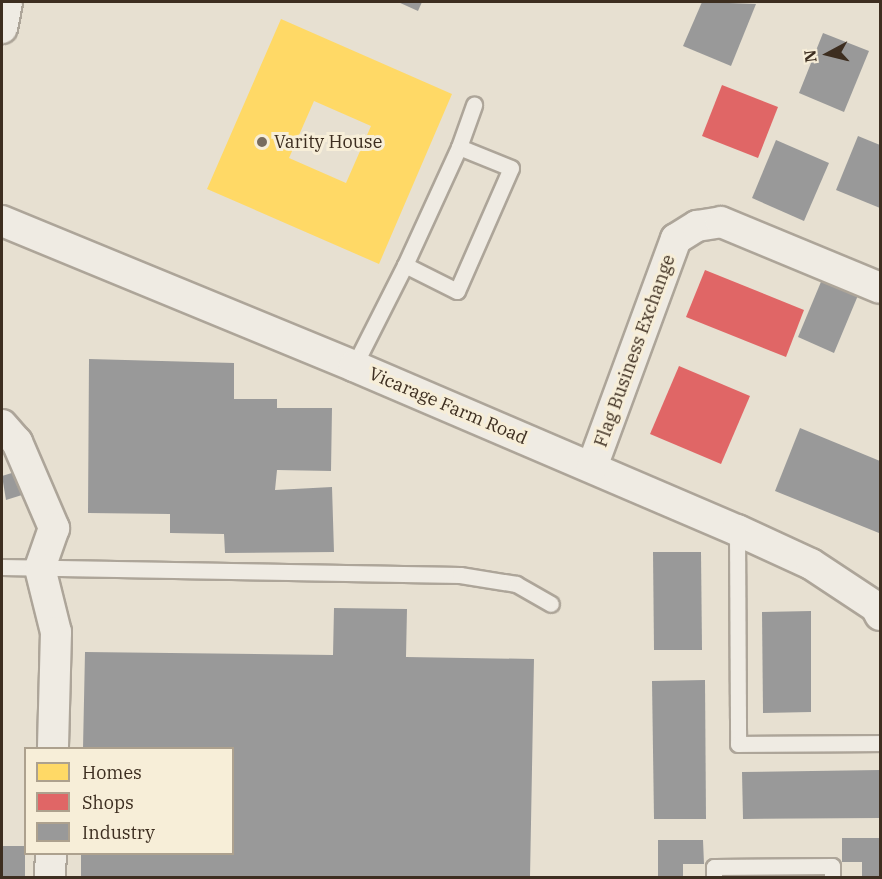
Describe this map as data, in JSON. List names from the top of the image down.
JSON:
{
  "streets": {
    "street": ["Flag Business Exchange", "Vicarage Farm Road"]
  },
  "crossings": [
    ["Flag Business Exchange", "Vicarage Farm Road"]
  ],
  "places": ["Varity House"],
  "legend": ["Homes", "Shops", "Industry"],
  "north": "left"
}
